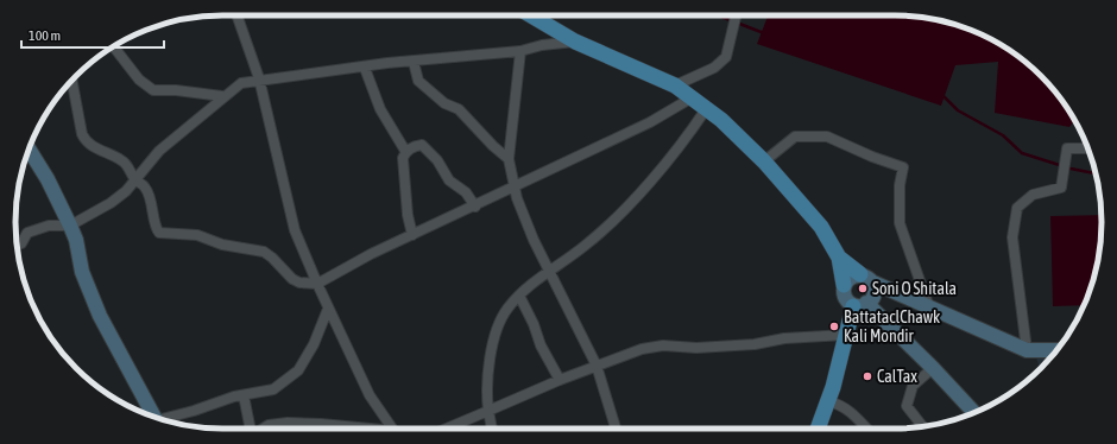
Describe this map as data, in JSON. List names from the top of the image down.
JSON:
{
  "places": ["Soni O Shitala", "BattataclChawk Kali Mondir", "CalTax"],
  "scale_bar": "100 m"
}
